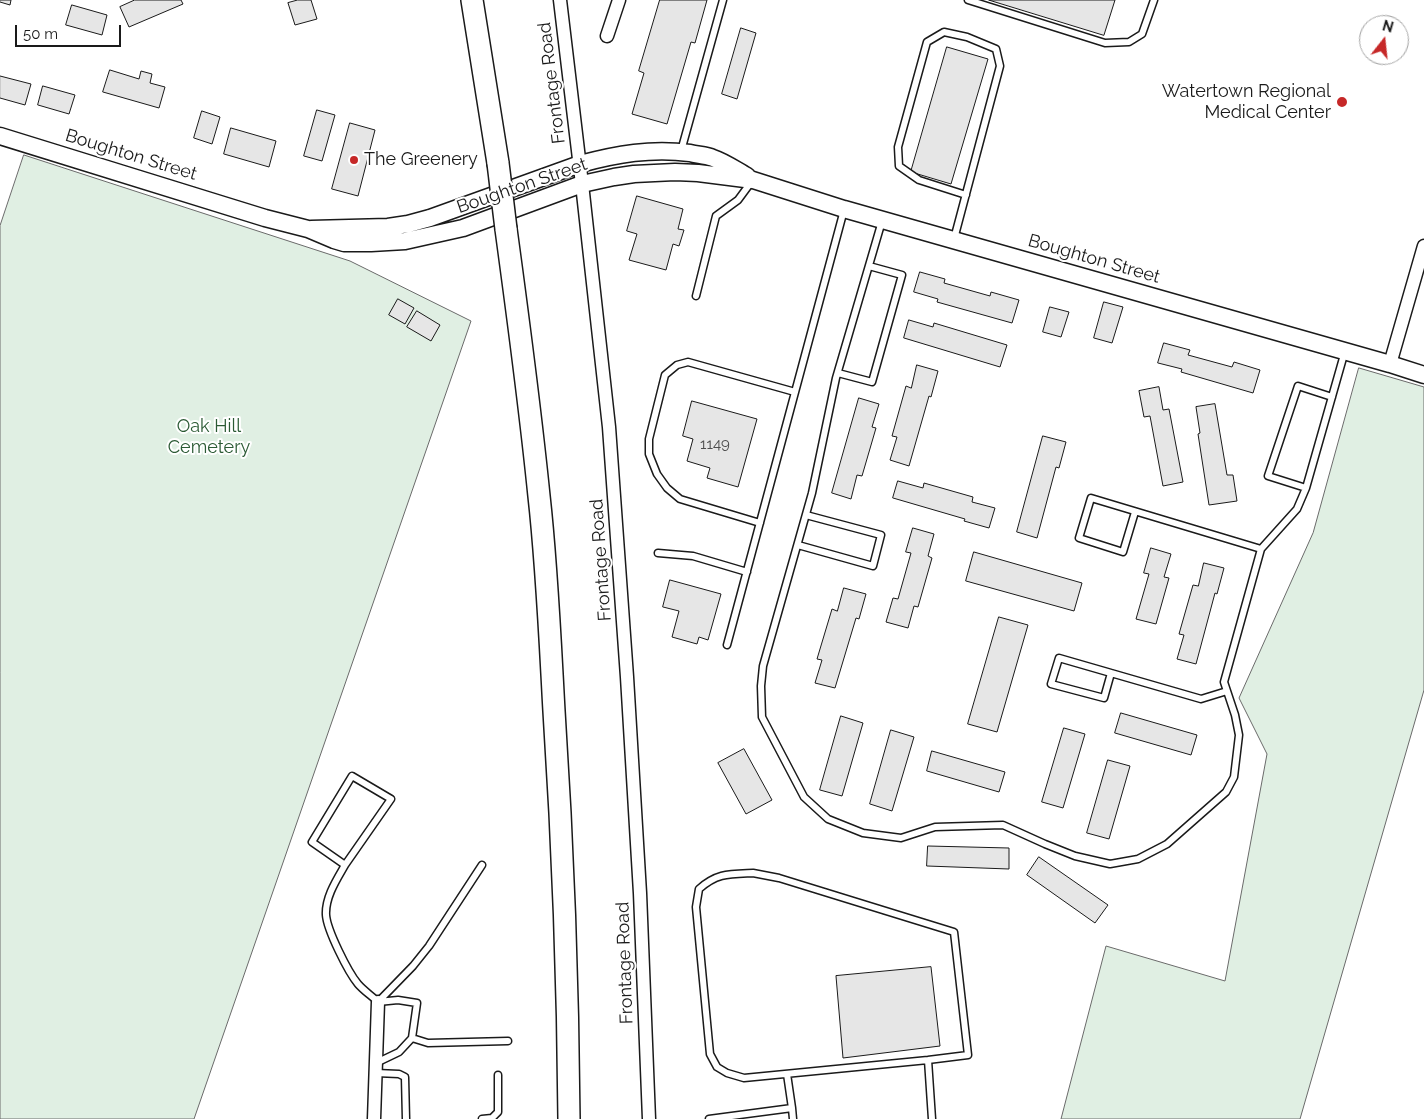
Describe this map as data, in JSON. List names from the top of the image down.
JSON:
{
  "streets": {
    "street": ["Frontage Road", "Boughton Street"]
  },
  "crossings": [
    ["Frontage Road", "Boughton Street"]
  ],
  "parks": ["Oak Hill Cemetery"],
  "places": ["Watertown Regional Medical Center", "The Greenery"],
  "house_numbers": ["1149"],
  "scale_bar": "50 m",
  "north": "top"
}
